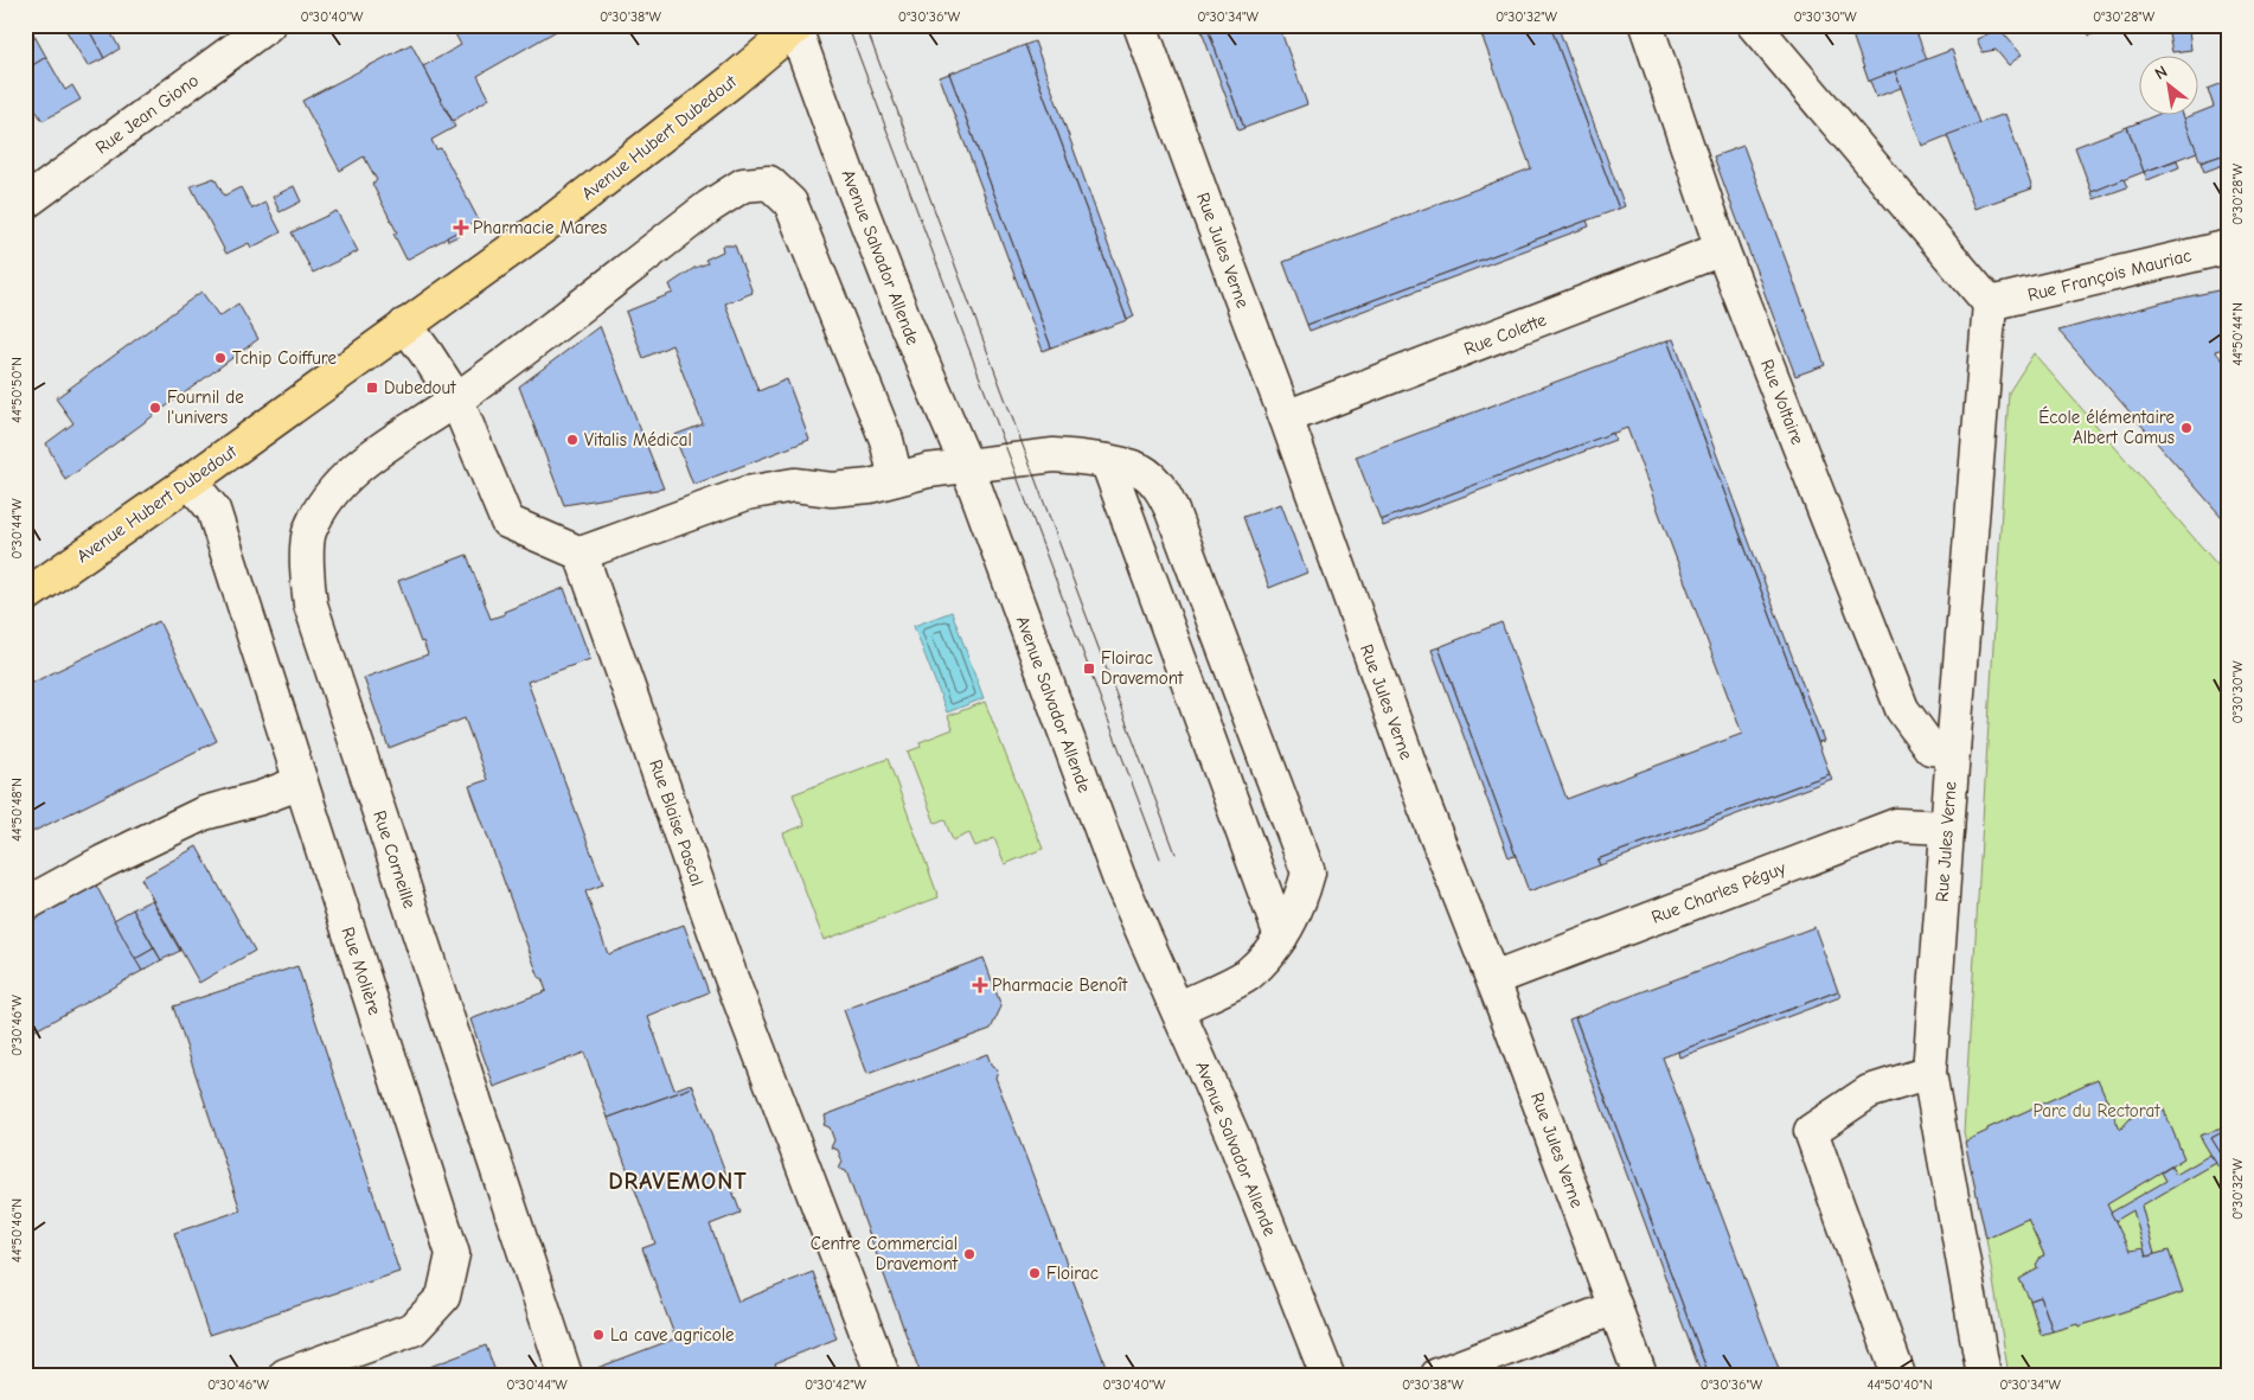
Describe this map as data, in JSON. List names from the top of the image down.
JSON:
{
  "streets": {
    "main road": ["Avenue Hubert Dubedout"],
    "street": [
      "Rue Jean Giono",
      "Rue Jules Verne",
      "Avenue Salvador Allende",
      "Rue François Mauriac",
      "Rue Colette",
      "Rue Voltaire",
      "Rue Blaise Pascal",
      "Rue Corneille",
      "Rue Charles Péguy",
      "Rue Molière"
    ]
  },
  "crossings": [
    ["Avenue Hubert Dubedout", "Avenue Salvador Allende"],
    ["Avenue Hubert Dubedout", "Rue Molière"],
    ["Rue Jules Verne", "Rue François Mauriac"],
    ["Rue Jules Verne", "Rue Colette"],
    ["Rue Jules Verne", "Rue Voltaire"],
    ["Rue Jules Verne", "Rue Charles Péguy"],
    ["Rue Colette", "Rue Voltaire"]
  ],
  "districts": ["DRAVEMONT"],
  "parks": ["Parc du Rectorat"],
  "places": {
    "health": ["Pharmacie Mares", "Pharmacie Benoît"],
    "other": [
      "Tchip Coiffure",
      "Fournil de l'univers",
      "École élémentaire Albert Camus",
      "Vitalis Médical",
      "Centre Commercial Dravemont",
      "Floirac",
      "La cave agricole"
    ],
    "transit": ["Dubedout", "Floirac Dravemont"]
  },
  "north": "top left",
  "coordinates": [
    "0°30'40\"W",
    "0°30'38\"W",
    "0°30'36\"W",
    "0°30'34\"W",
    "0°30'32\"W",
    "0°30'30\"W",
    "0°30'28\"W",
    "44°50'44\"N",
    "44°50'50\"N",
    "0°30'44\"W",
    "44°50'48\"N",
    "0°30'46\"W",
    "44°50'46\"N",
    "0°30'42\"W",
    "44°50'40\"N"
  ]
}
